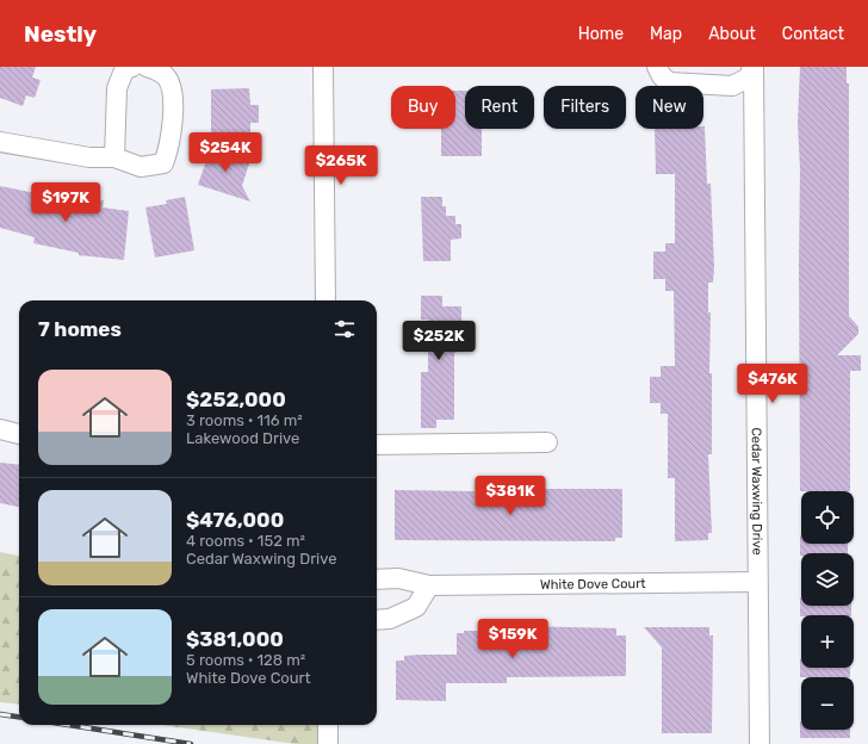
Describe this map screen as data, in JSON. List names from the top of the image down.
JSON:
{
  "streets": {
    "street": ["Cedar Waxwing Drive", "White Dove Court"]
  },
  "crossings": [
    ["Cedar Waxwing Drive", "White Dove Court"]
  ],
  "page": {
    "header": "Nestly",
    "nav": [
      "Home",
      "Map",
      "About",
      "Contact"
    ],
    "chip": [
      "Buy",
      "Rent",
      "Filters",
      "New"
    ],
    "price": [
      "$254K",
      "$265K",
      "$197K",
      "$252K",
      "$476K",
      "$381K",
      "$159K"
    ],
    "heading": "7 homes",
    "list": [
      {
        "name": "$252,000",
        "note": "3 rooms · 116 m² · Lakewood Drive"
      },
      {
        "name": "$476,000",
        "note": "4 rooms · 152 m² · Cedar Waxwing Drive"
      },
      {
        "name": "$381,000",
        "note": "5 rooms · 128 m² · White Dove Court"
      }
    ],
    "map_buttons": ["+", "−"]
  }
}
